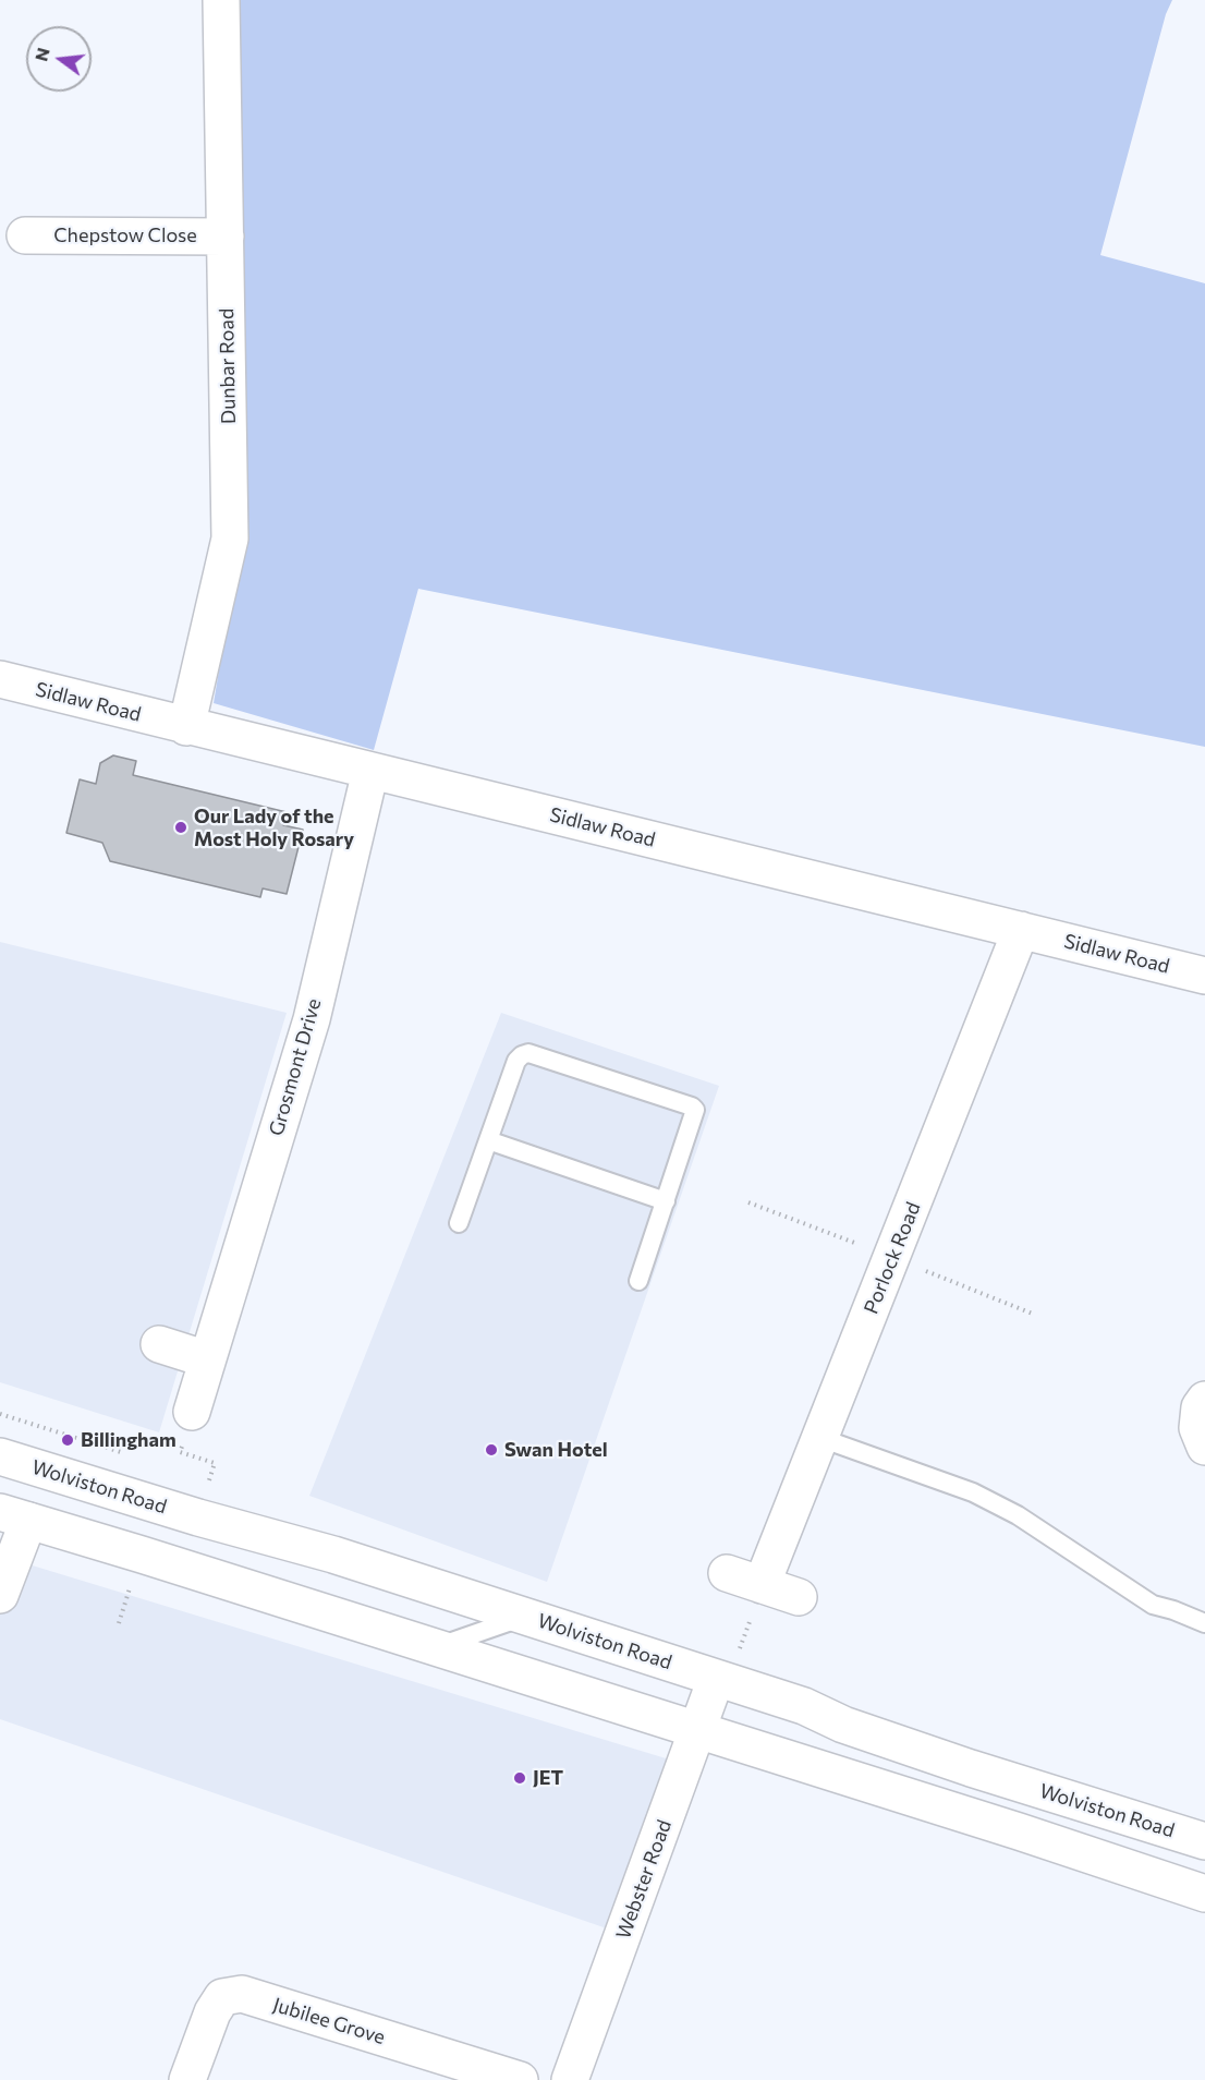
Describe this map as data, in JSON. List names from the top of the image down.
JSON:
{
  "streets": {
    "street": [
      "Chepstow Close",
      "Dunbar Road",
      "Sidlaw Road",
      "Grosmont Drive",
      "Porlock Road",
      "Wolviston Road",
      "Webster Road",
      "Jubilee Grove"
    ]
  },
  "crossings": [
    ["Chepstow Close", "Dunbar Road"],
    ["Dunbar Road", "Sidlaw Road"],
    ["Sidlaw Road", "Grosmont Drive"],
    ["Sidlaw Road", "Porlock Road"],
    ["Wolviston Road", "Webster Road"]
  ],
  "places": [
    "Our Lady of the Most Holy Rosary",
    "Billingham",
    "Swan Hotel",
    "JET"
  ],
  "north": "left"
}
